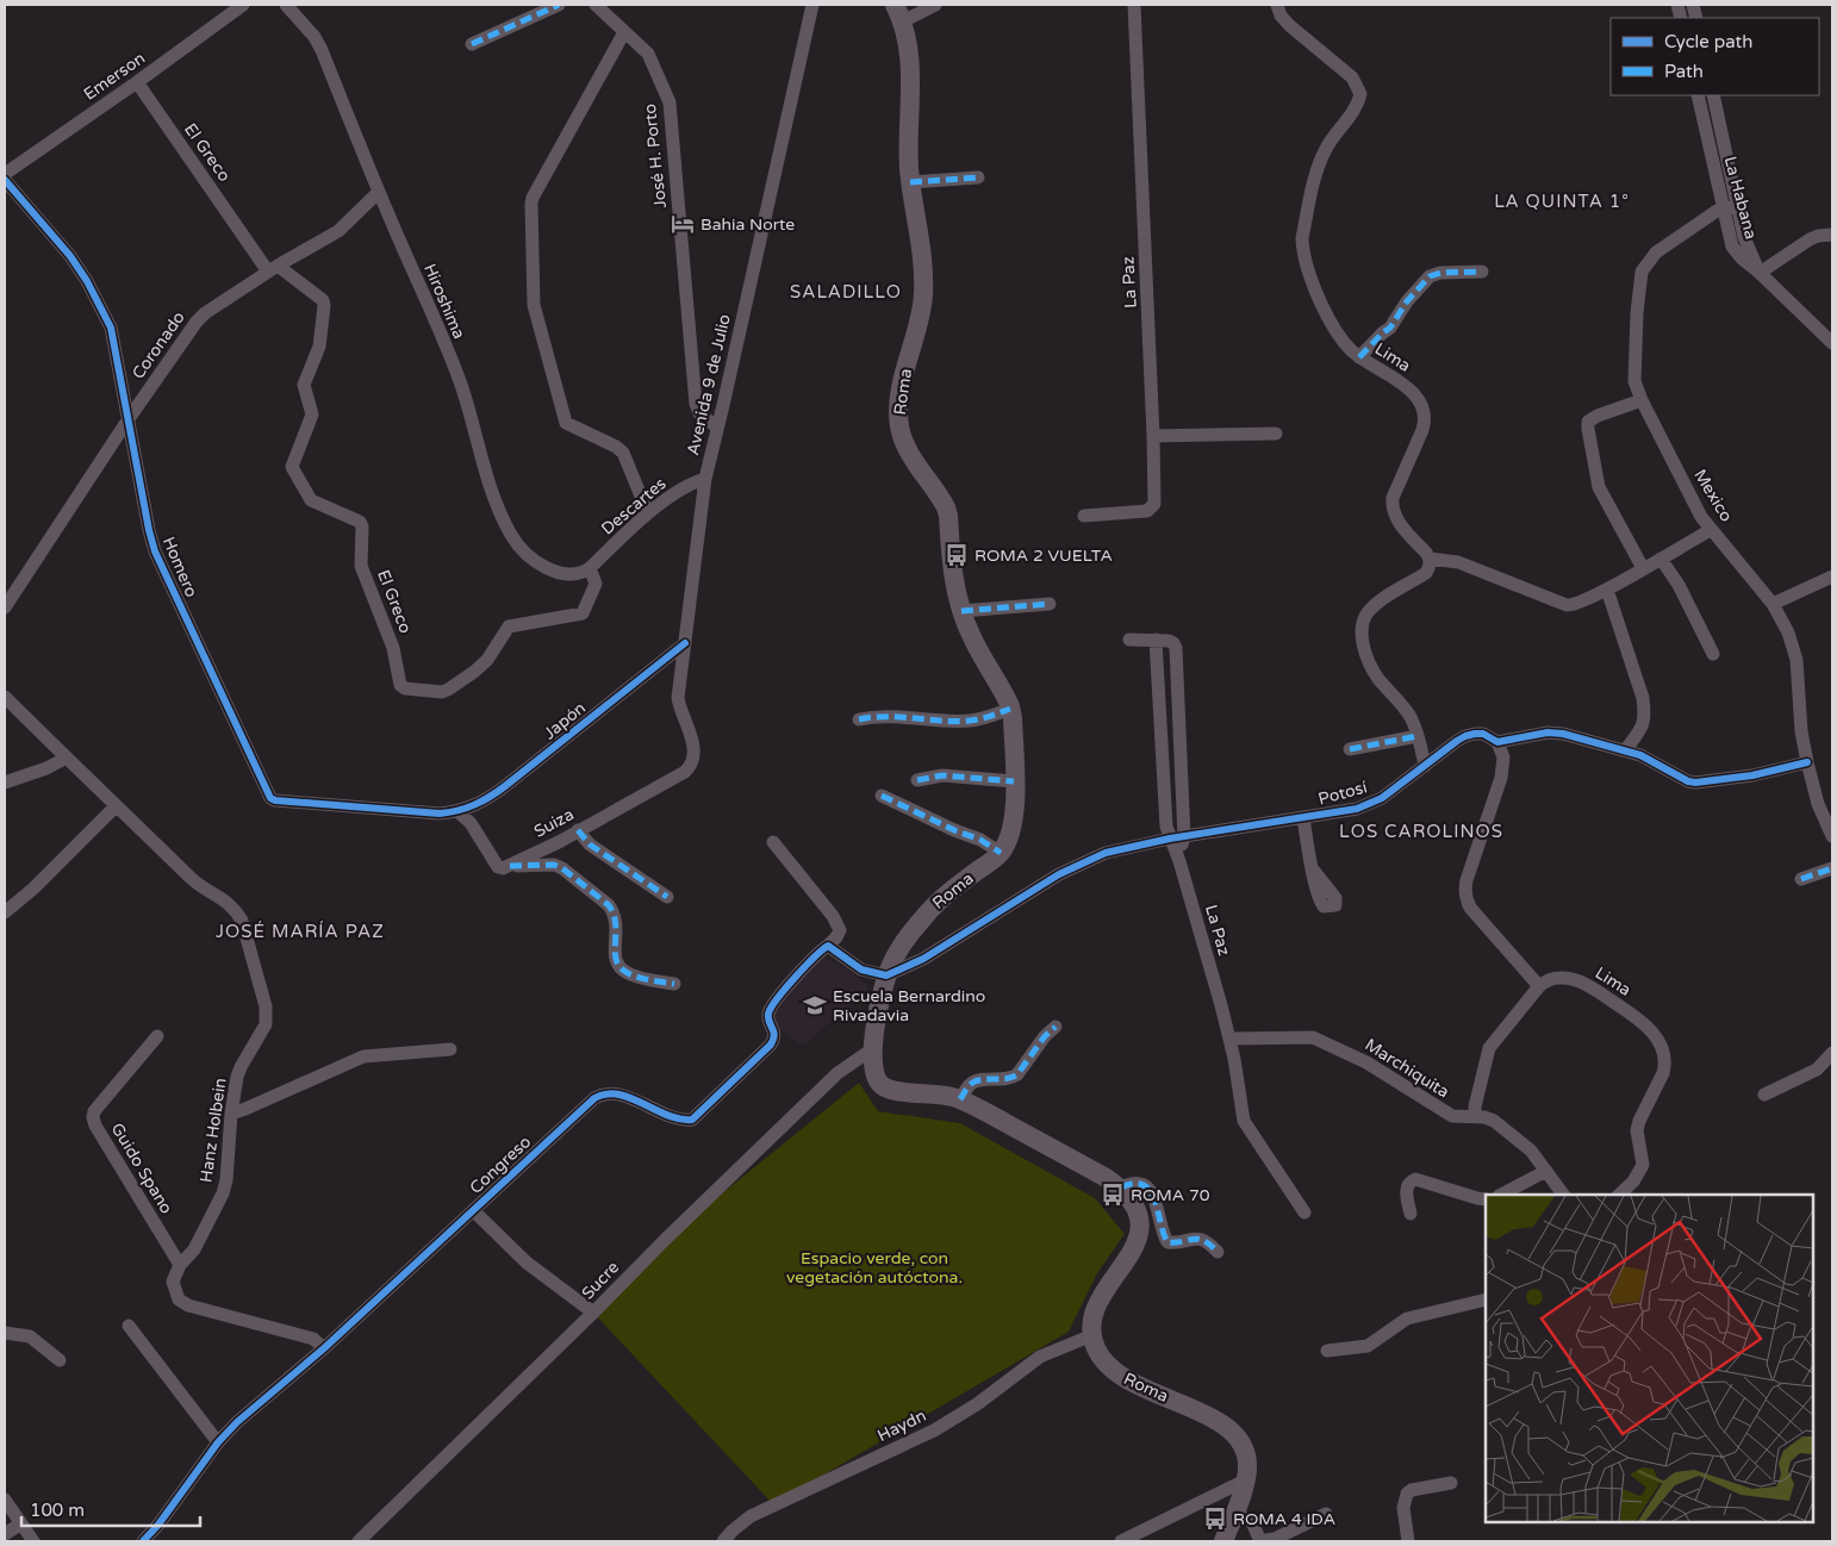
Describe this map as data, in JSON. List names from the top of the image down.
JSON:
{
  "streets": {
    "main road": ["Roma"],
    "street": [
      "Emerson",
      "El Greco",
      "José H. Porto",
      "La Habana",
      "La Paz",
      "Hiroshima",
      "Coronado",
      "Lima",
      "Avenida 9 de Julio",
      "Mexico",
      "Descartes",
      "Homero",
      "Japón",
      "Potosí",
      "Suiza",
      "Marchiquita",
      "Hanz Holbein",
      "Congreso",
      "Guido Spano",
      "Sucre",
      "Haydn"
    ]
  },
  "crossings": [
    ["Emerson", "El Greco"],
    ["El Greco", "Hiroshima"],
    ["El Greco", "Coronado"],
    ["El Greco", "Descartes"],
    ["José H. Porto", "Avenida 9 de Julio"],
    ["La Habana", "Mexico"],
    ["La Paz", "Potosí"],
    ["La Paz", "Marchiquita"],
    ["Hiroshima", "Coronado"],
    ["Hiroshima", "Descartes"],
    ["Coronado", "Homero"],
    ["Avenida 9 de Julio", "Descartes"],
    ["Avenida 9 de Julio", "Japón"],
    ["Avenida 9 de Julio", "Suiza"],
    ["Roma", "Potosí"],
    ["Roma", "Sucre"],
    ["Roma", "Haydn"],
    ["Mexico", "Potosí"],
    ["Homero", "Japón"],
    ["Hanz Holbein", "Congreso"],
    ["Hanz Holbein", "Guido Spano"]
  ],
  "districts": [
    "LA QUINTA 1°",
    "SALADILLO",
    "LOS CAROLINOS",
    "JOSÉ MARÍA PAZ"
  ],
  "parks": ["Espacio verde, con vegetación autóctona."],
  "places": {
    "hotel": ["Bahia Norte"],
    "bus stop": ["ROMA 2 VUELTA", "ROMA 70", "ROMA 4 IDA"],
    "school or university": ["Escuela Bernardino Rivadavia"]
  },
  "legend": ["Cycle path", "Path"],
  "scale_bar": "100 m"
}
